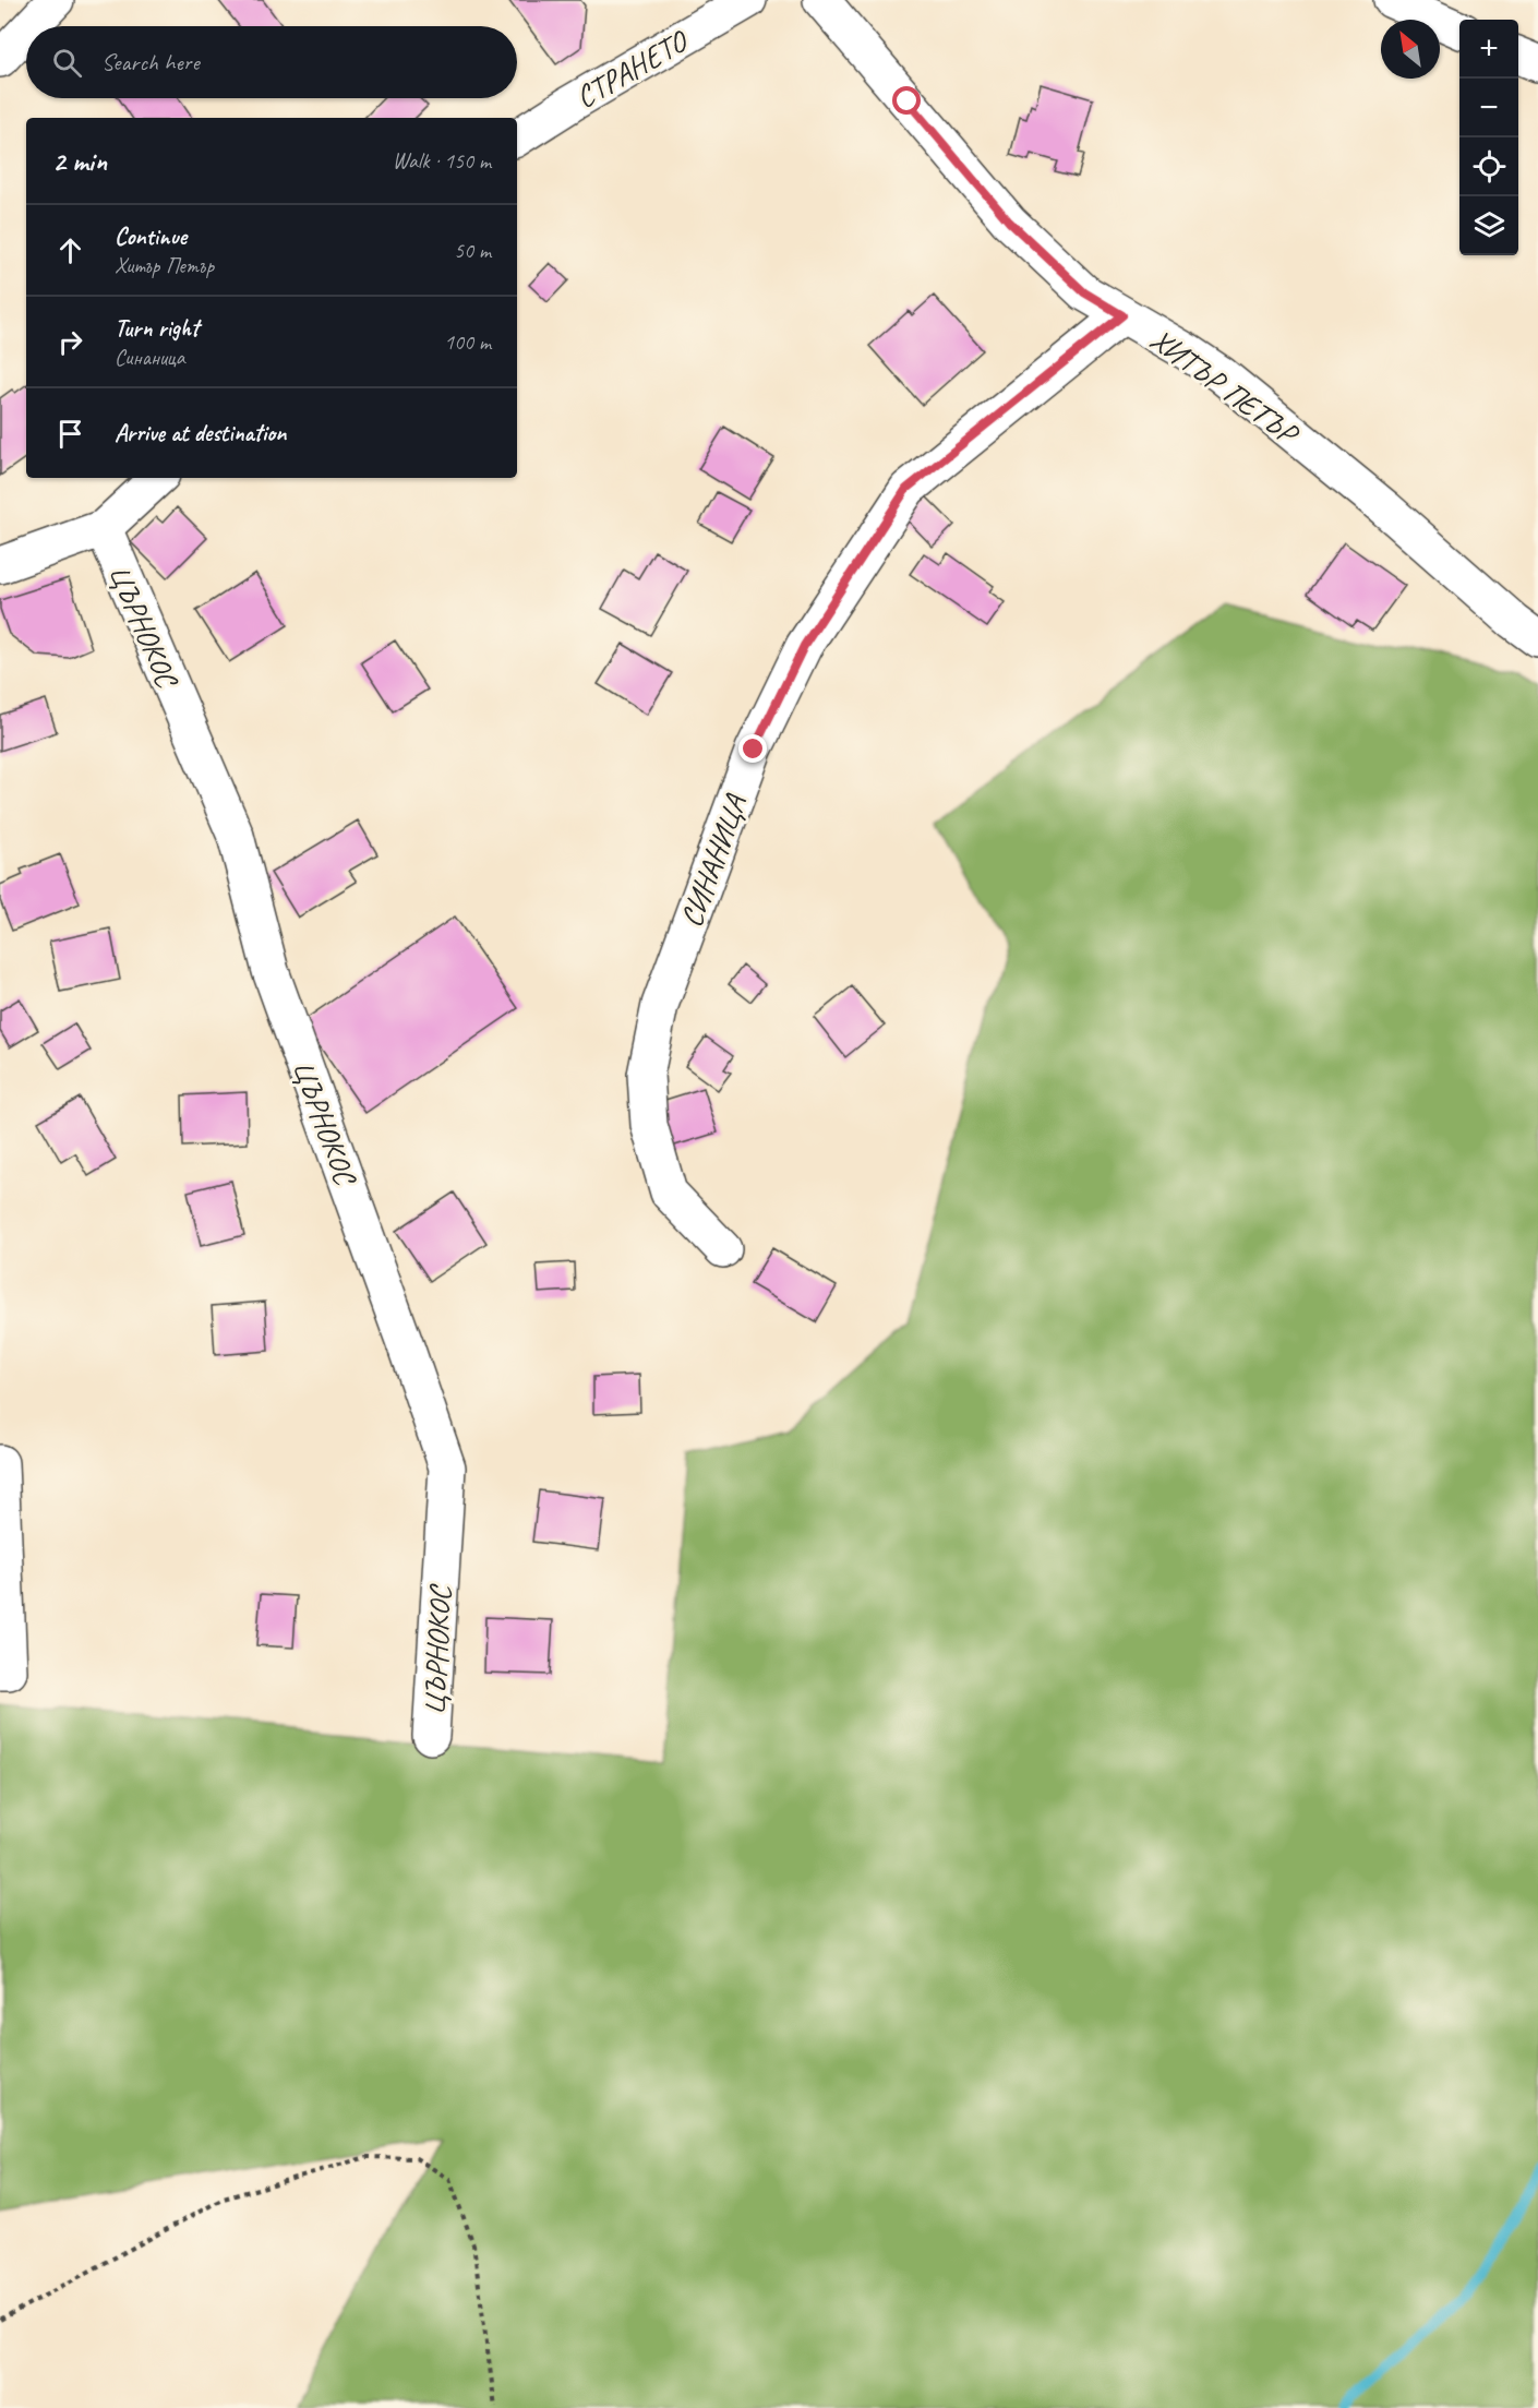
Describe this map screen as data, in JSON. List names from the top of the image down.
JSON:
{
  "streets": {
    "street": [
      "СТРАНЕТО",
      "ХИТЪР ПЕТЪР",
      "ЦЪРНОКОС",
      "СИНАНИЦА"
    ]
  },
  "crossings": [
    ["ХИТЪР ПЕТЪР", "СИНАНИЦА"]
  ],
  "north": "top left",
  "page": {
    "map_buttons": ["+", "−"],
    "search": "Search here",
    "heading": ["2 min", "Walk · 150 m"],
    "list": [
      ["Continue", "Хитър Петър", "50 m"],
      ["Turn right", "Синаница", "100 m"],
      "Arrive at destination"
    ]
  }
}
